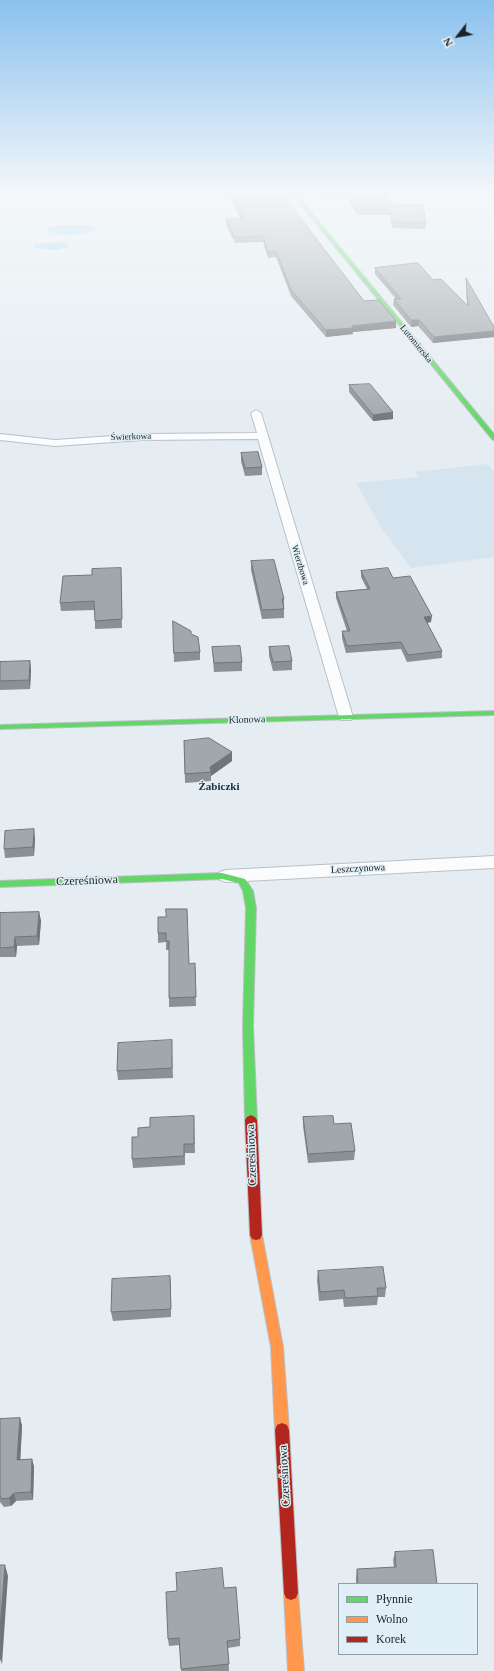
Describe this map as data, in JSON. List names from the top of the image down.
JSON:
{
  "streets": {
    "street": [
      "Lutomierska",
      "Świerkowa",
      "Wierzbowa",
      "Klonowa",
      "Leszczynowa",
      "Czereśniowa"
    ]
  },
  "crossings": [
    ["Świerkowa", "Wierzbowa"],
    ["Wierzbowa", "Klonowa"],
    ["Leszczynowa", "Czereśniowa"]
  ],
  "districts": ["Żabiczki"],
  "legend": ["Płynnie", "Wolno", "Korek"],
  "north": "bottom left"
}
